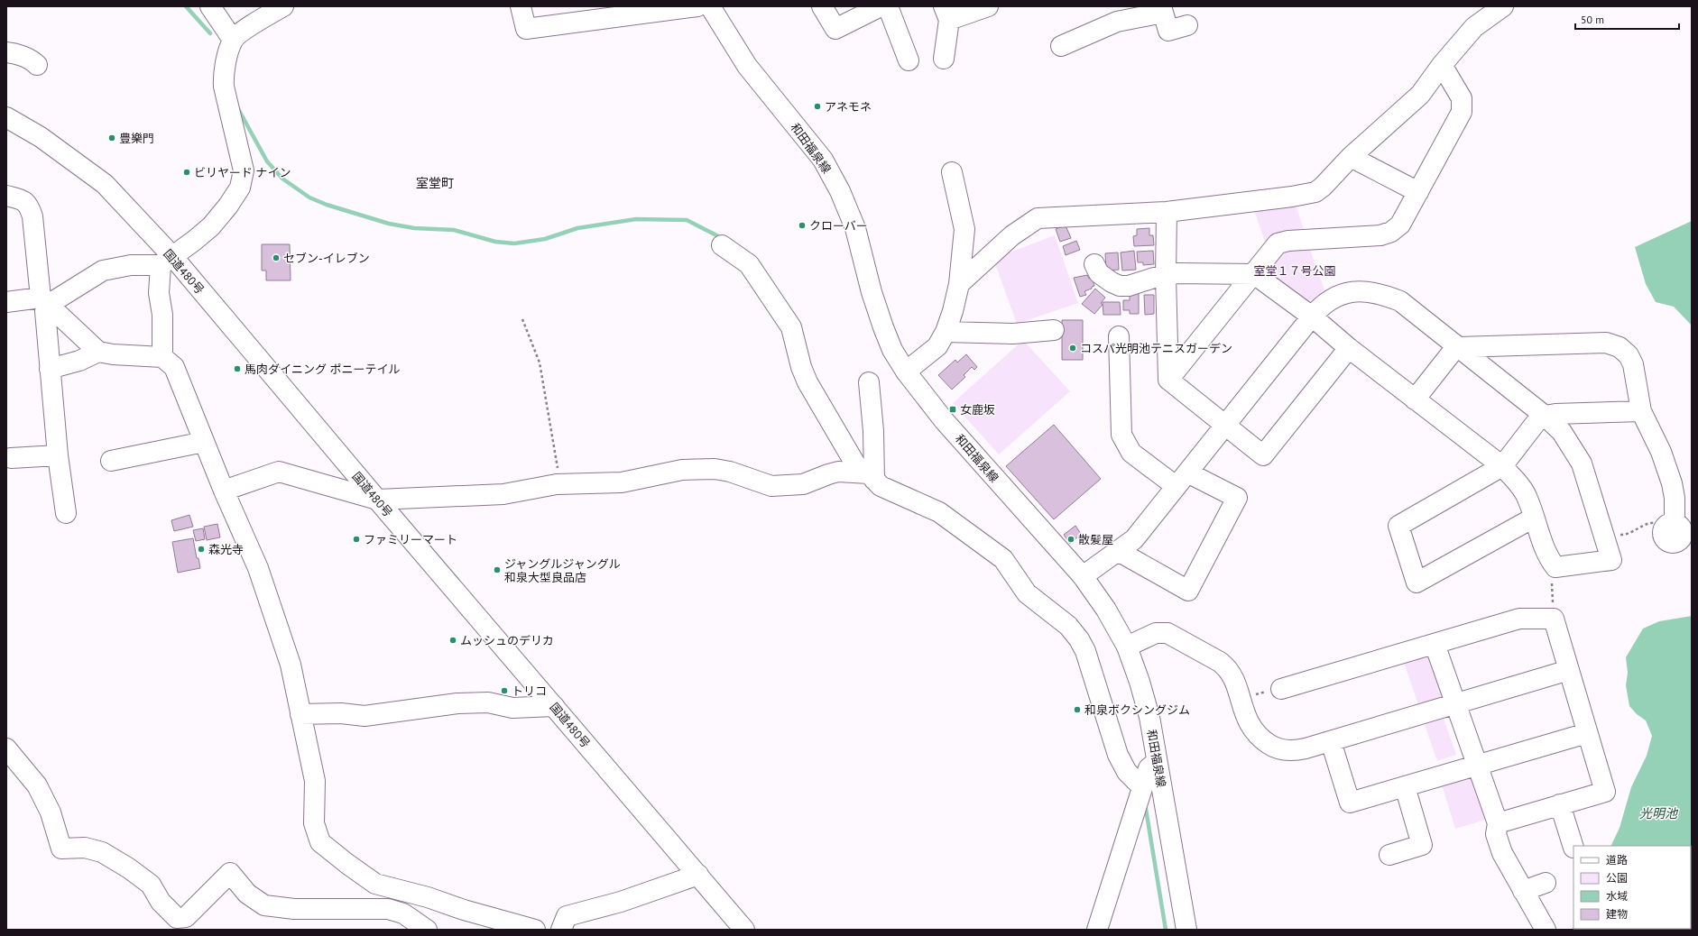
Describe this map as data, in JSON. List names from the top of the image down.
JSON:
{
  "streets": {
    "main road": ["和田福泉線", "国道480号"]
  },
  "districts": ["室堂町"],
  "water": ["光明池"],
  "parks": ["室堂１７号公園"],
  "places": {
    "other": [
      "アネモネ",
      "豊樂門",
      "ビリヤード ナイン",
      "クローバー",
      "セブン-イレブン",
      "コスパ光明池テニスガーデン",
      "馬肉ダイニング ポニーテイル",
      "ファミリーマート",
      "散髪屋",
      "森光寺",
      "ジャングルジャングル 和泉大型良品店",
      "ムッシュのデリカ",
      "トリコ",
      "和泉ボクシングジム"
    ],
    "transit": ["女鹿坂"]
  },
  "legend": [
    "道路",
    "公園",
    "水域",
    "建物"
  ],
  "scale_bar": "50 m"
}
